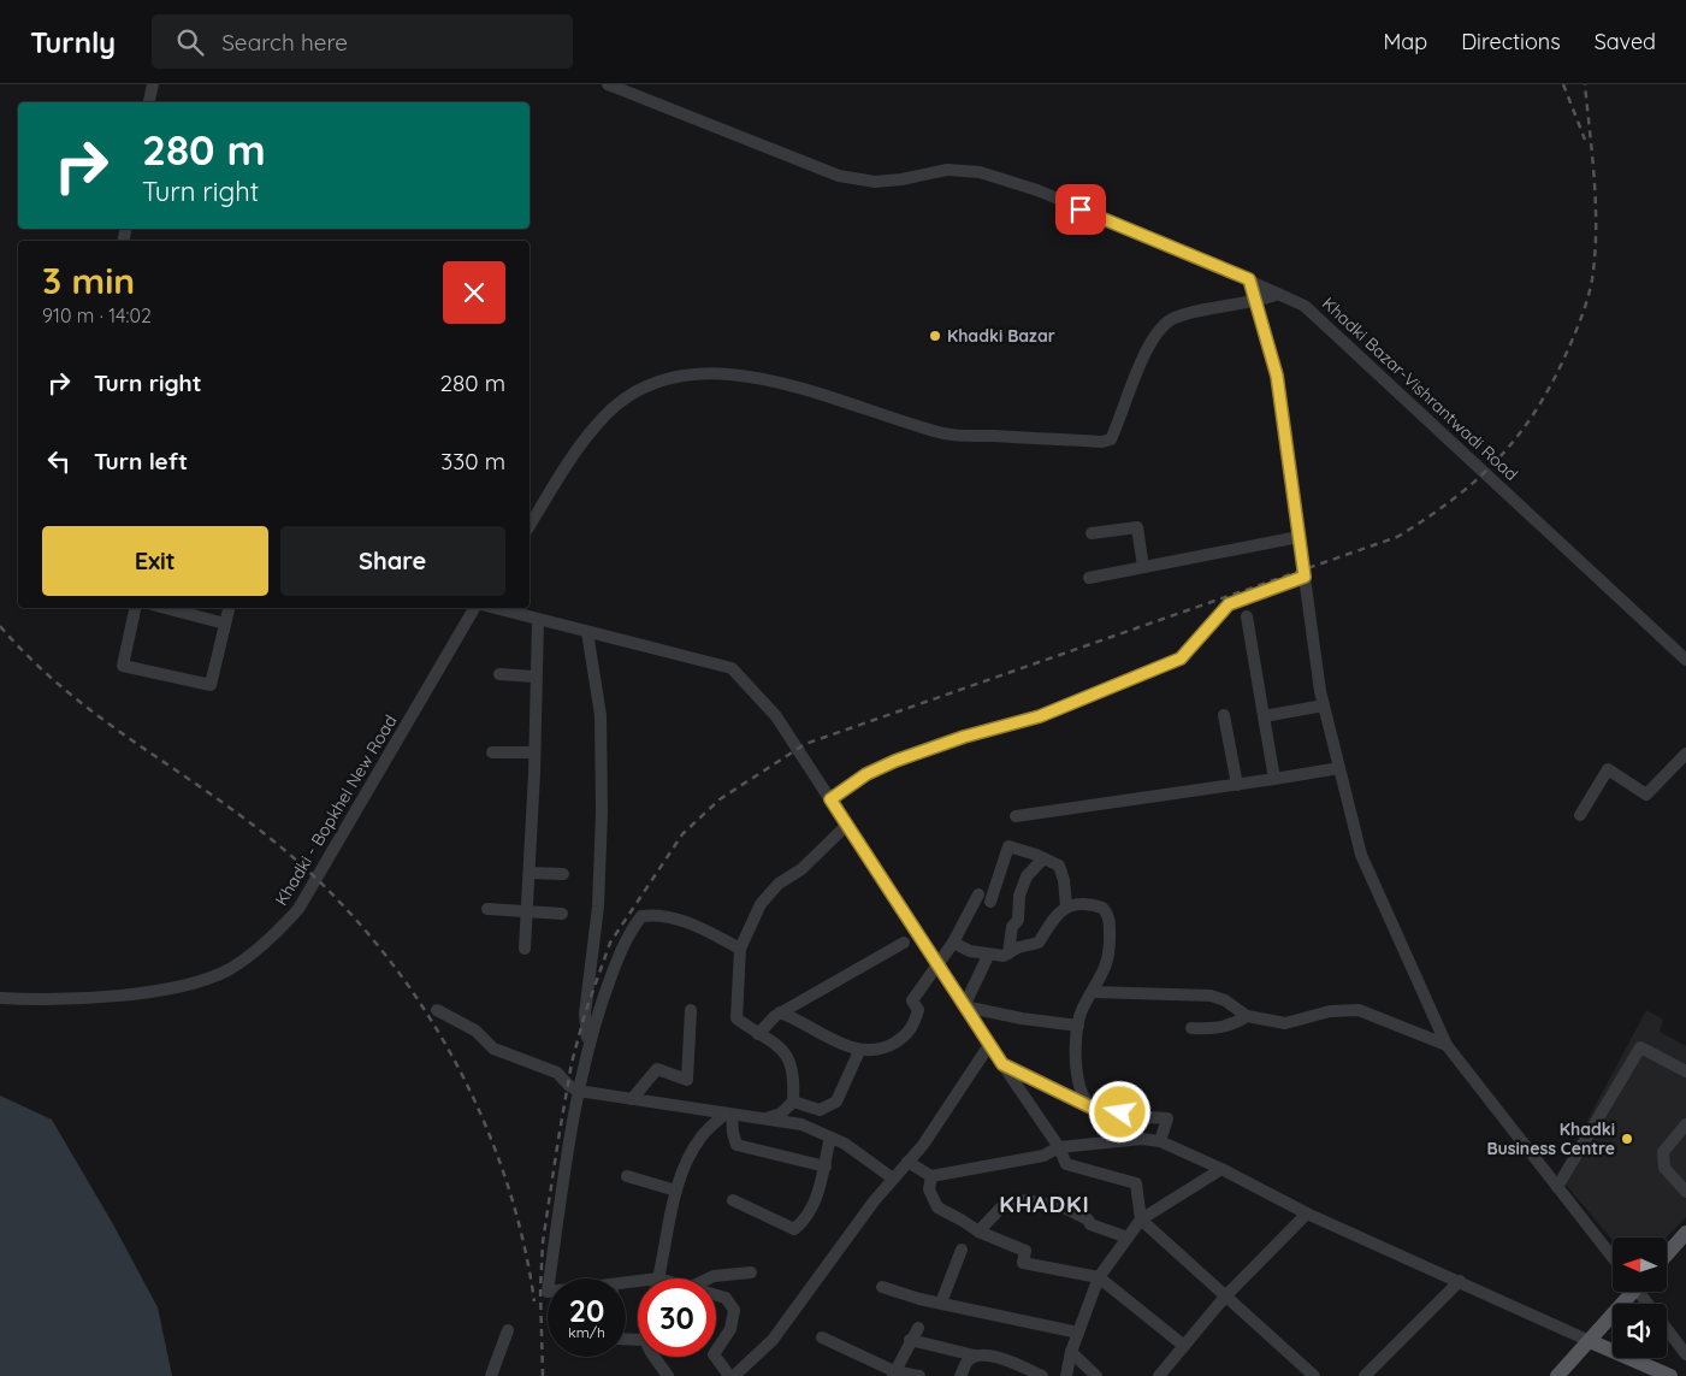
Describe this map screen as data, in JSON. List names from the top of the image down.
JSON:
{
  "streets": {
    "street": ["Khadki Bazar-Vishrantwadi Road", "Khadki - Bopkhel New Road"]
  },
  "districts": ["KHADKI"],
  "places": ["Khadki Bazar", "Khadki Business Centre"],
  "north": "left",
  "page": {
    "header": "Turnly",
    "search": "Search here",
    "nav": ["Map", "Directions", "Saved"],
    "turn": ["280 m", "Turn right"],
    "heading": ["3 min", "910 m · 14:02"],
    "list": [
      {
        "name": "Turn right",
        "value": "280 m"
      },
      {
        "name": "Turn left",
        "value": "330 m"
      }
    ],
    "buttons": ["Exit", "Share"],
    "speed": "20 km/h",
    "limit": "30"
  }
}
